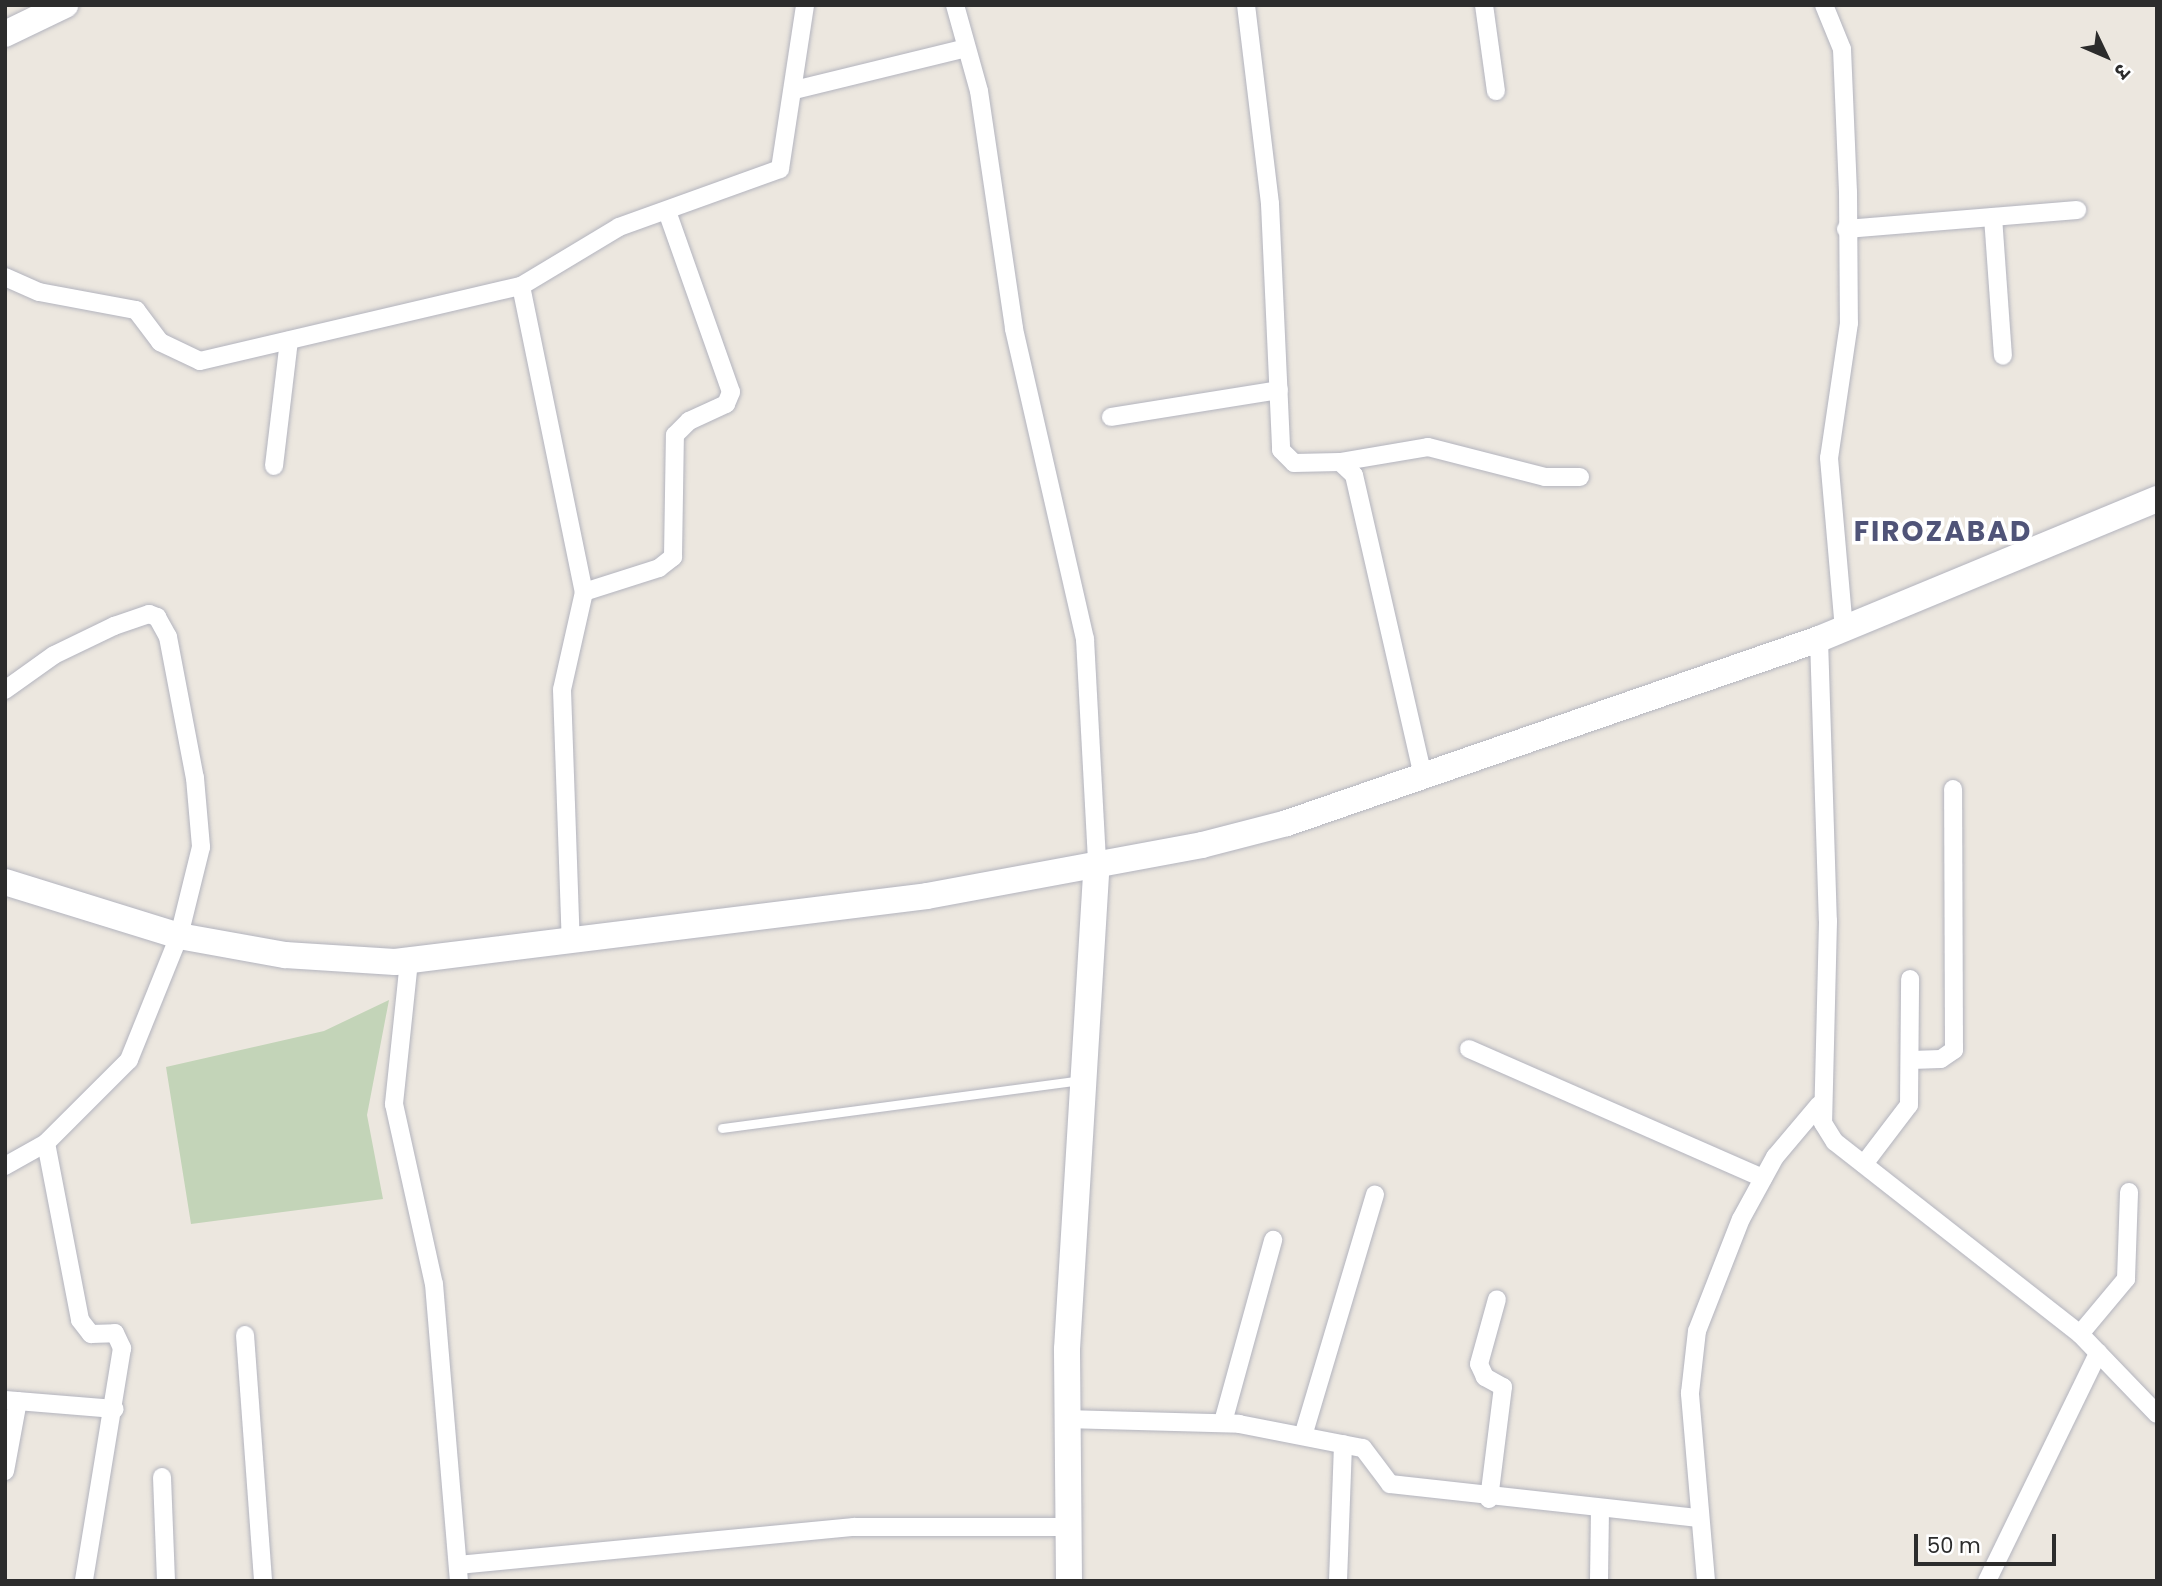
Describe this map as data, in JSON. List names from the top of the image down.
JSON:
{
  "districts": ["FIROZABAD"],
  "scale_bar": "50 m",
  "north": "bottom right"
}
